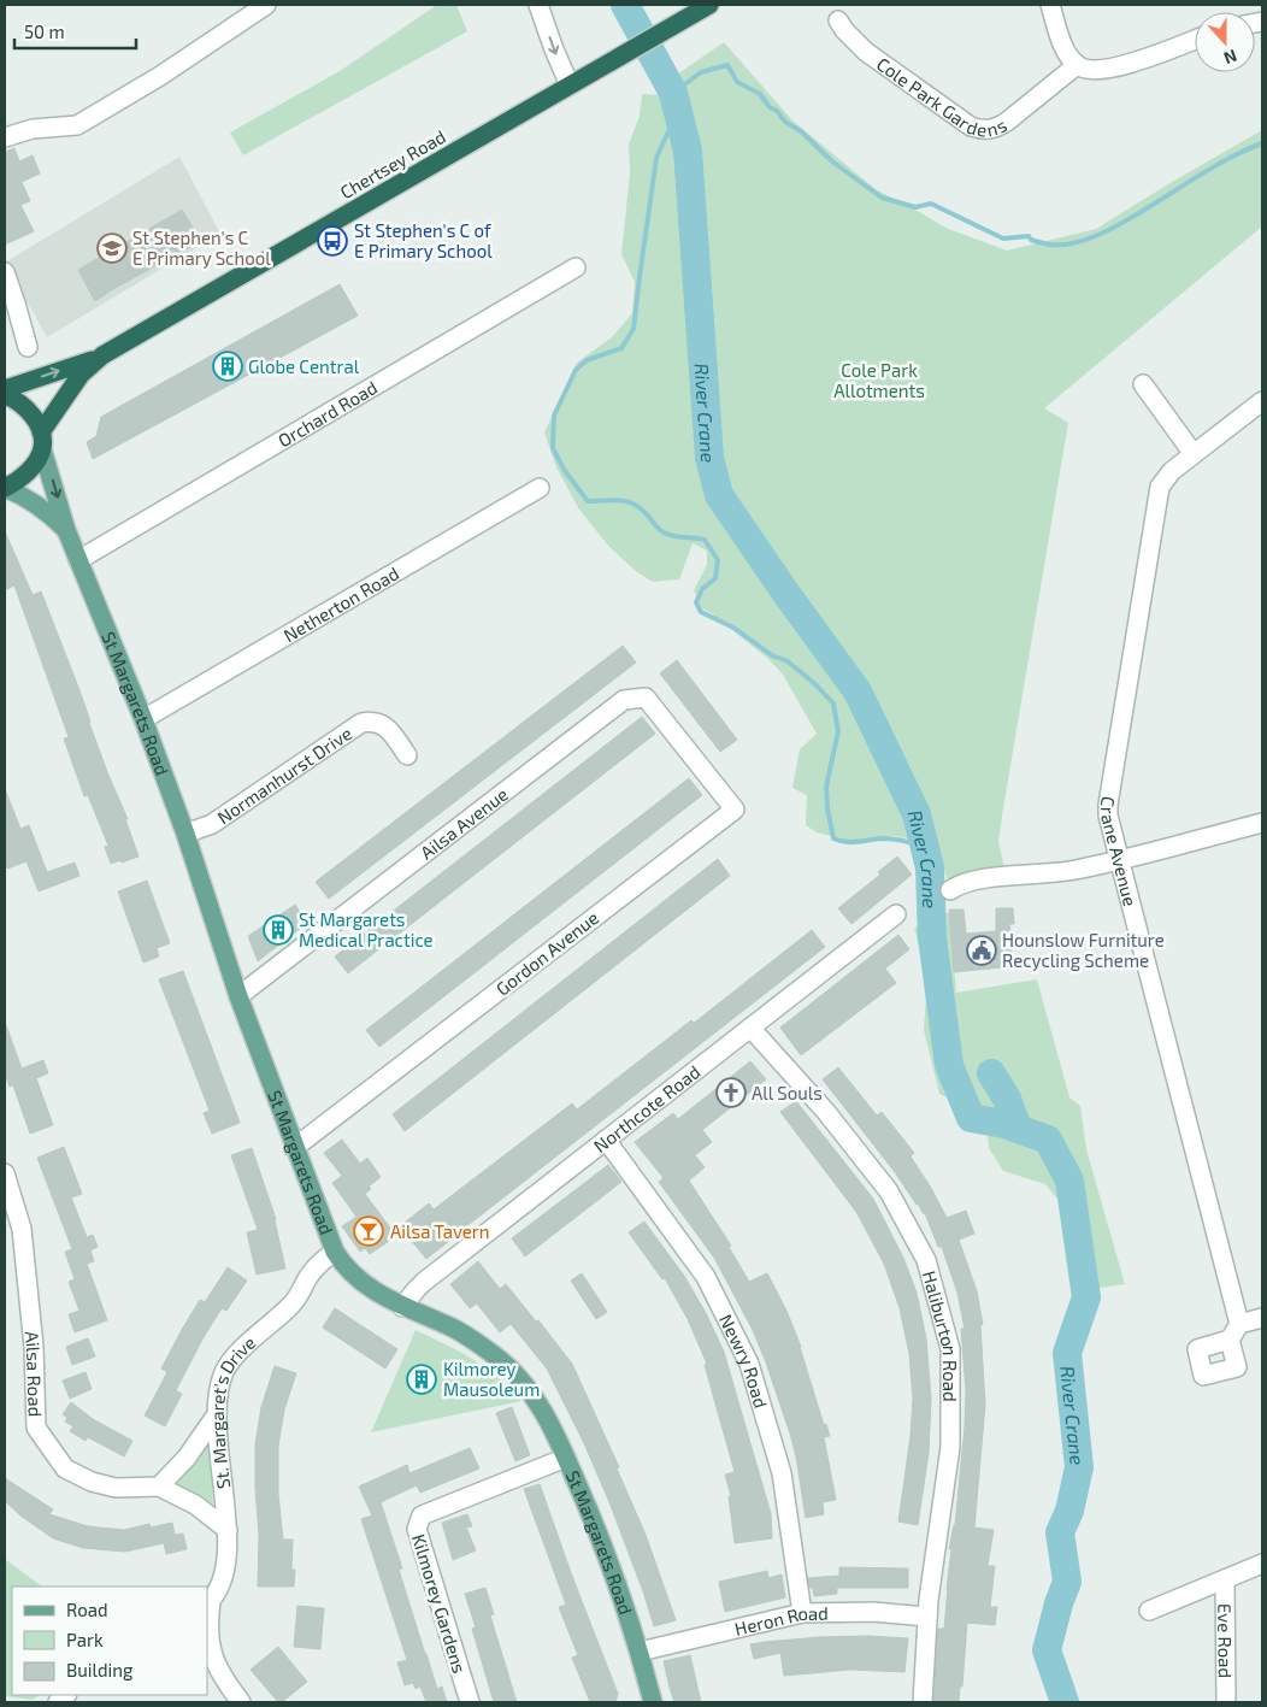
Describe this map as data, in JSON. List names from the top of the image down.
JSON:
{
  "streets": {
    "highway": ["Chertsey Road"],
    "main road": ["St Margarets Road"],
    "street": [
      "Cole Park Gardens",
      "Orchard Road",
      "Netherton Road",
      "Normanhurst Drive",
      "Ailsa Avenue",
      "Crane Avenue",
      "Gordon Avenue",
      "Northcote Road",
      "Haliburton Road",
      "Newry Road",
      "Ailsa Road",
      "St. Margaret's Drive",
      "Kilmorey Gardens",
      "Heron Road",
      "Eve Road"
    ]
  },
  "crossings": [
    ["Chertsey Road", "St Margarets Road"],
    ["Orchard Road", "St Margarets Road"],
    ["Netherton Road", "St Margarets Road"],
    ["St Margarets Road", "Normanhurst Drive"],
    ["St Margarets Road", "Ailsa Avenue"],
    ["St Margarets Road", "Gordon Avenue"],
    ["St Margarets Road", "Northcote Road"],
    ["St Margarets Road", "St. Margaret's Drive"],
    ["St Margarets Road", "Kilmorey Gardens"],
    ["St Margarets Road", "Heron Road"],
    ["Ailsa Avenue", "Gordon Avenue"],
    ["Northcote Road", "Haliburton Road"],
    ["Northcote Road", "Newry Road"],
    ["Haliburton Road", "Heron Road"],
    ["Newry Road", "Heron Road"],
    ["Ailsa Road", "St. Margaret's Drive"]
  ],
  "water": ["River Crane"],
  "parks": ["Cole Park Allotments"],
  "places": {
    "bus stop": ["St Stephen's C of E Primary School"],
    "school or university": ["St Stephen's C E Primary School"],
    "building": ["Globe Central", "St Margarets Medical Practice", "Kilmorey Mausoleum"],
    "public building": ["Hounslow Furniture Recycling Scheme"],
    "church": ["All Souls"],
    "bar": ["Ailsa Tavern"]
  },
  "legend": ["Road", "Park", "Building"],
  "scale_bar": "50 m",
  "north": "bottom"
}
